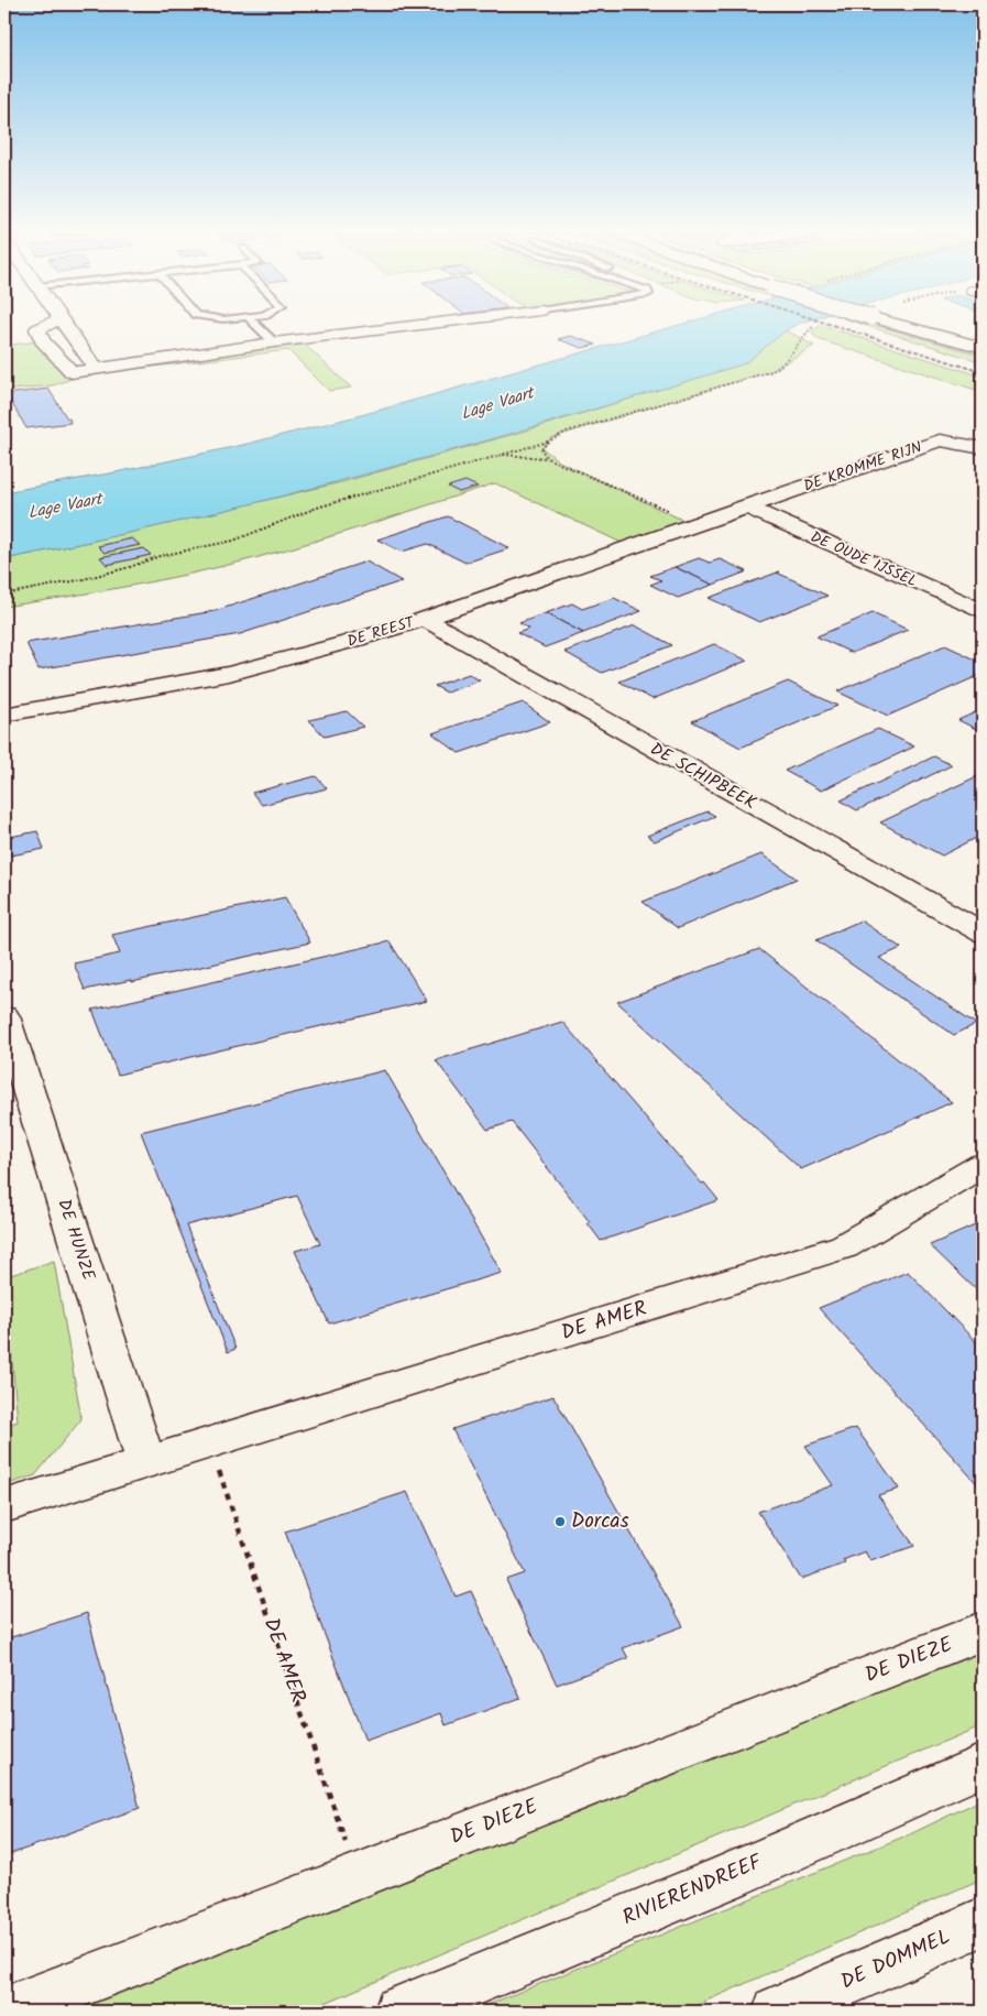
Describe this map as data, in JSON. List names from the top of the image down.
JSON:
{
  "streets": {
    "street": [
      "DE KROMME RIJN",
      "DE OUDE IJSSEL",
      "DE REEST",
      "DE SCHIPBEEK",
      "DE HUNZE",
      "DE AMER",
      "DE DIEZE",
      "RIVIERENDREEF",
      "DE DOMMEL"
    ]
  },
  "crossings": [
    ["DE KROMME RIJN", "DE OUDE IJSSEL"],
    ["DE KROMME RIJN", "DE REEST"],
    ["DE OUDE IJSSEL", "DE REEST"],
    ["DE REEST", "DE SCHIPBEEK"],
    ["DE HUNZE", "DE AMER"],
    ["DE AMER", "DE DIEZE"]
  ],
  "water": ["Lage Vaart"],
  "places": ["Dorcas"]
}
